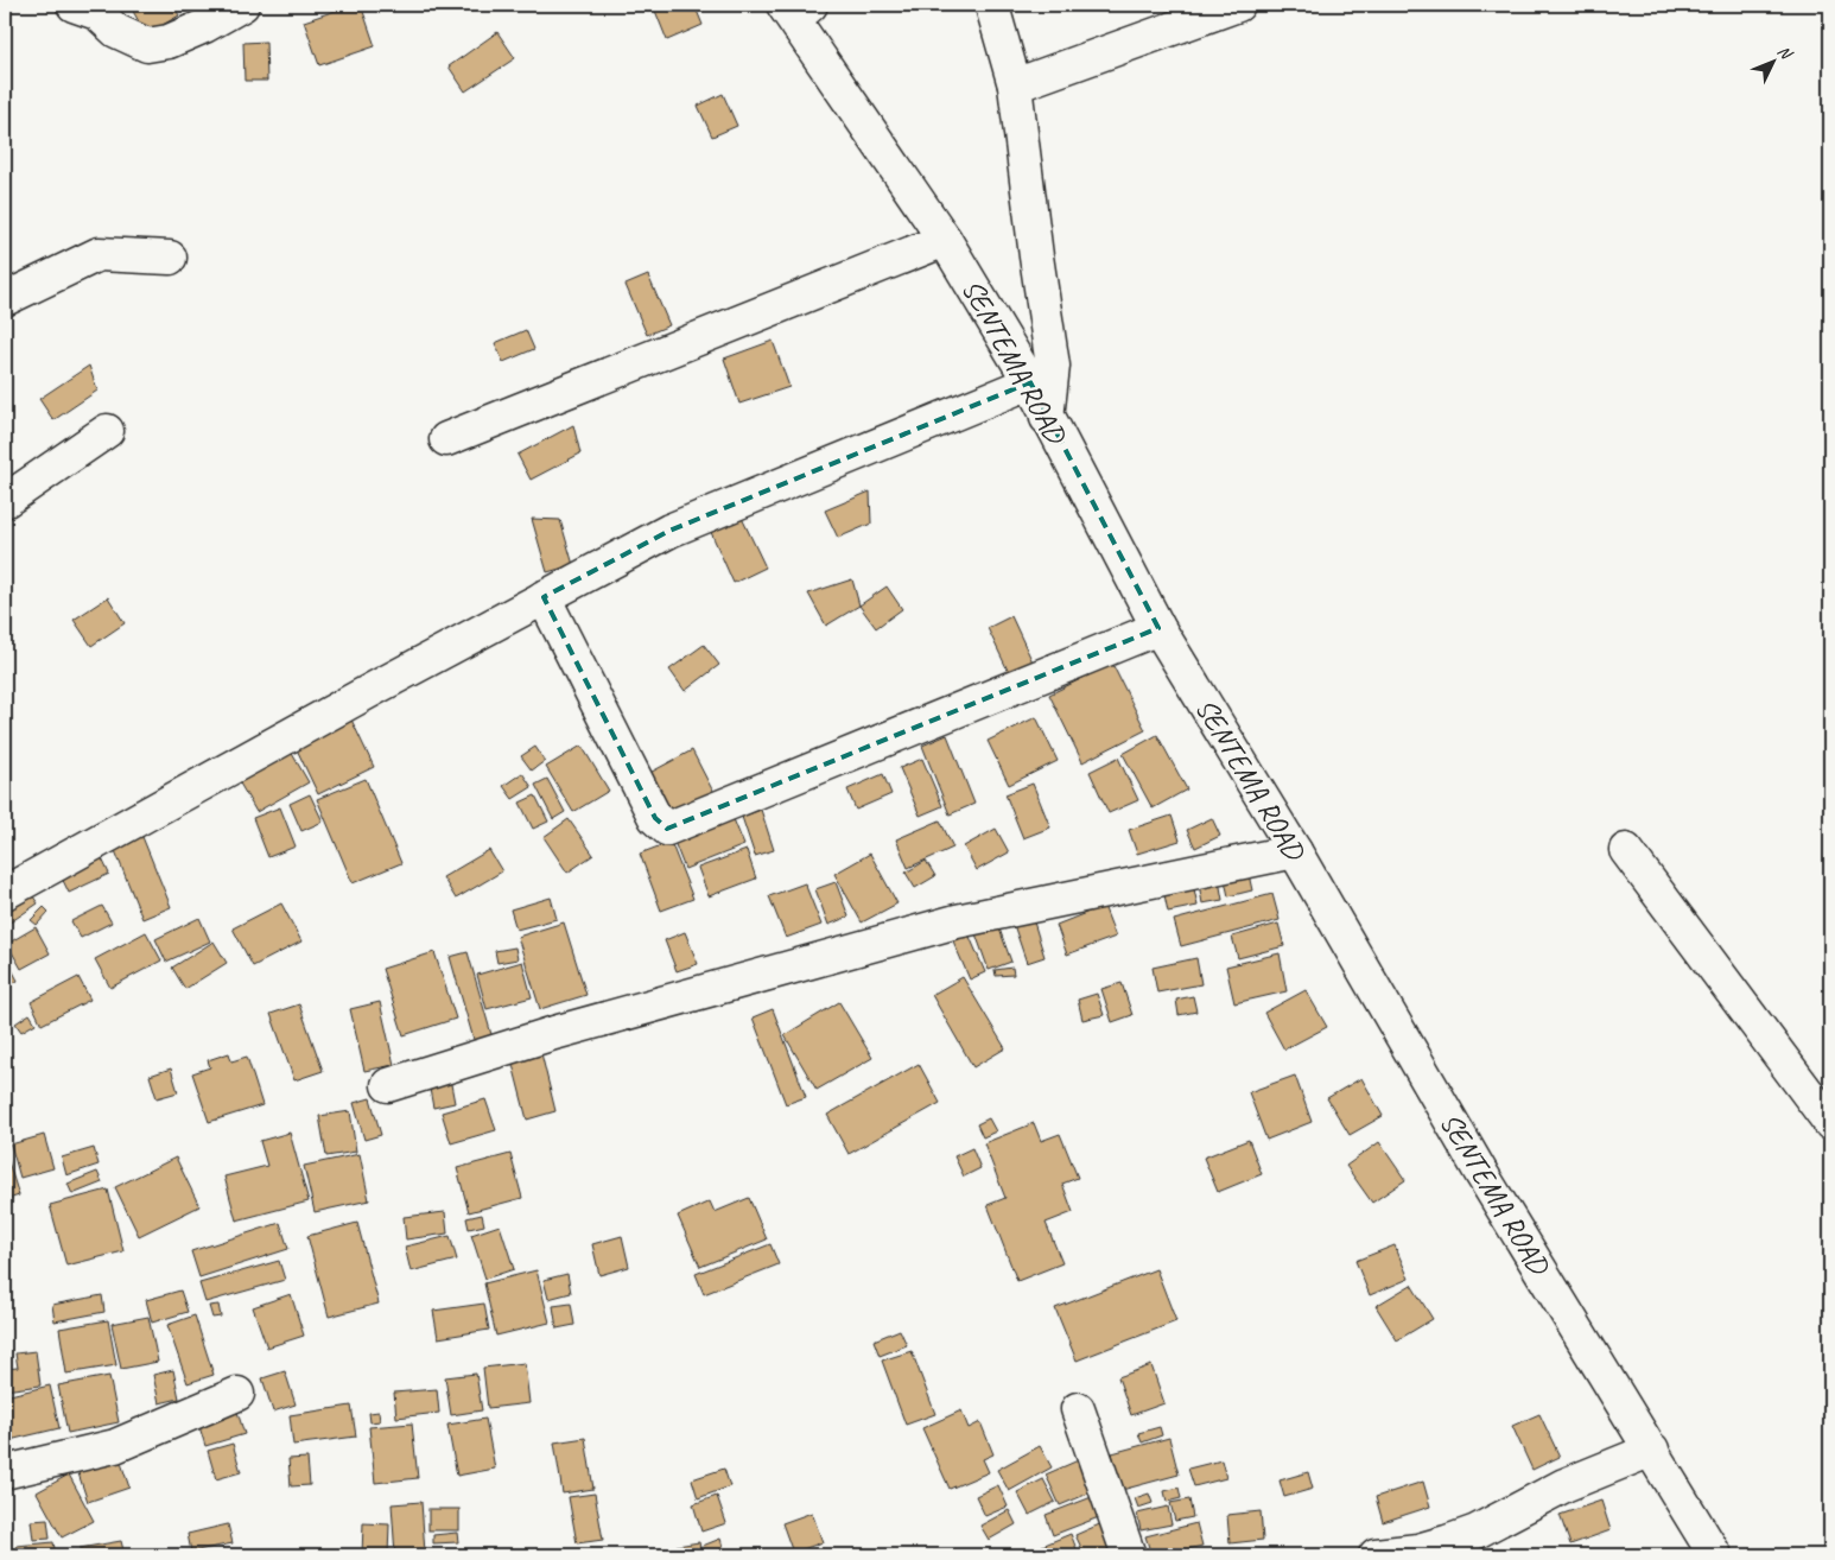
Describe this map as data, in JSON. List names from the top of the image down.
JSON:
{
  "streets": {
    "street": ["SENTEMA ROAD"]
  },
  "north": "top right"
}
